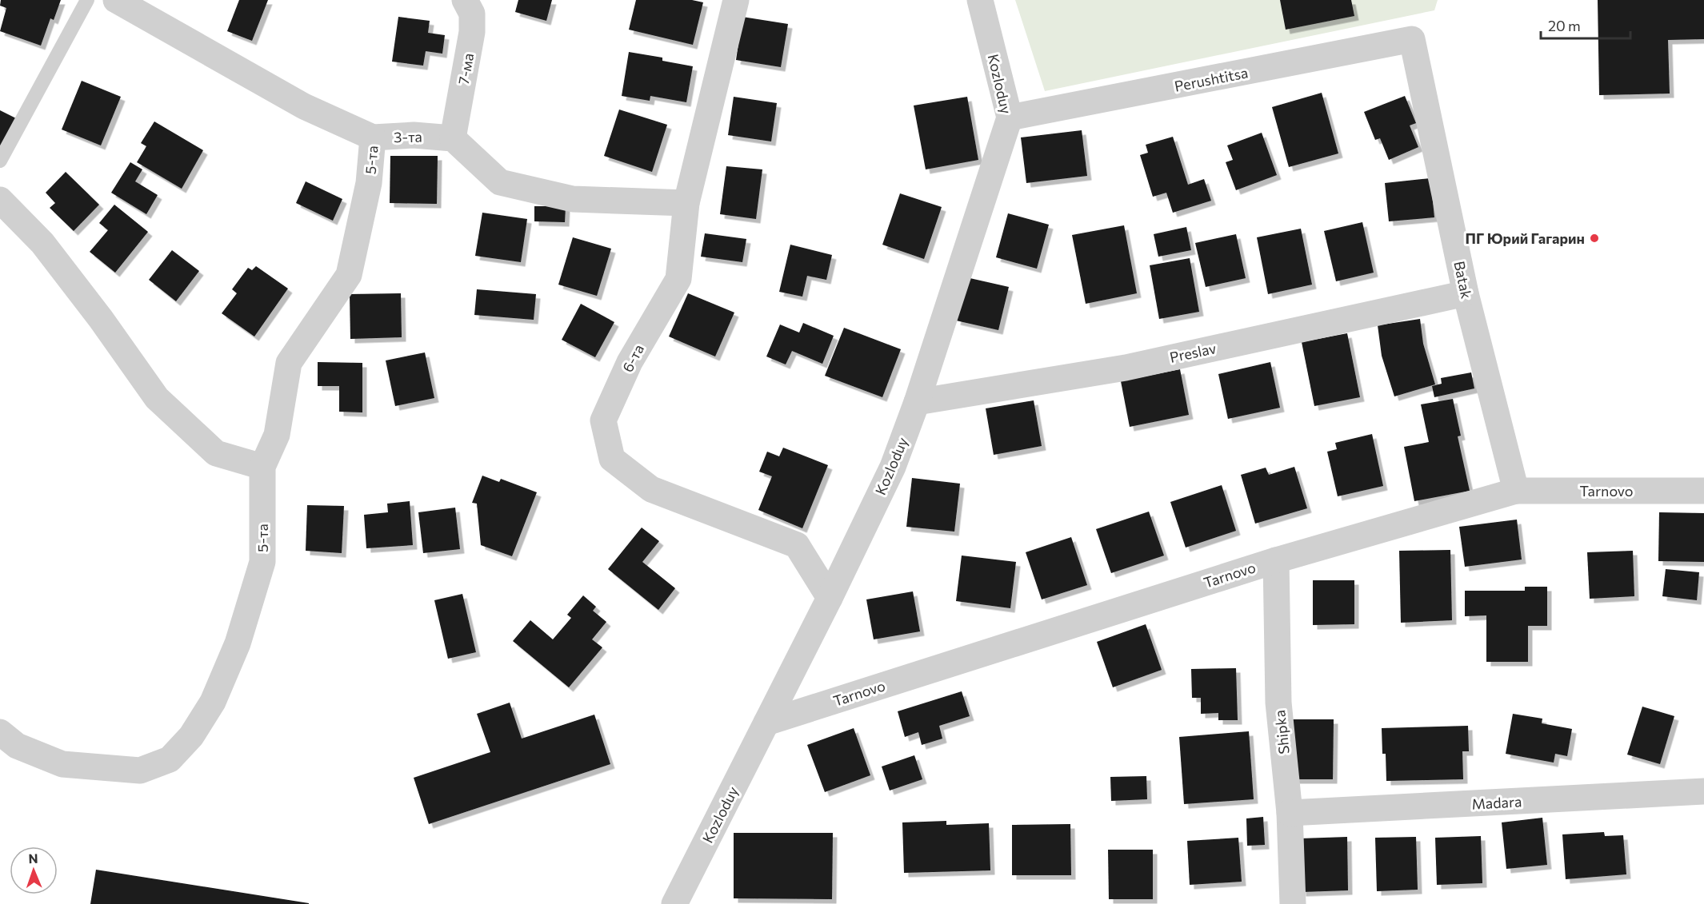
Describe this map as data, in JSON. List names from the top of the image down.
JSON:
{
  "streets": {
    "street": [
      "7-ма",
      "Perushtitsa",
      "Kozloduy",
      "3-та",
      "5-та",
      "Batak",
      "Preslav",
      "6-та",
      "Tarnovo",
      "Shipka",
      "Madara"
    ]
  },
  "crossings": [
    ["7-ма", "3-та"],
    ["Perushtitsa", "Kozloduy"],
    ["Perushtitsa", "Batak"],
    ["Kozloduy", "Preslav"],
    ["Kozloduy", "6-та"],
    ["Kozloduy", "Tarnovo"],
    ["3-та", "5-та"],
    ["Batak", "Preslav"],
    ["Batak", "Tarnovo"],
    ["Tarnovo", "Shipka"],
    ["Shipka", "Madara"]
  ],
  "places": ["ПГ Юрий Гагарин"],
  "scale_bar": "20 m",
  "north": "top"
}
